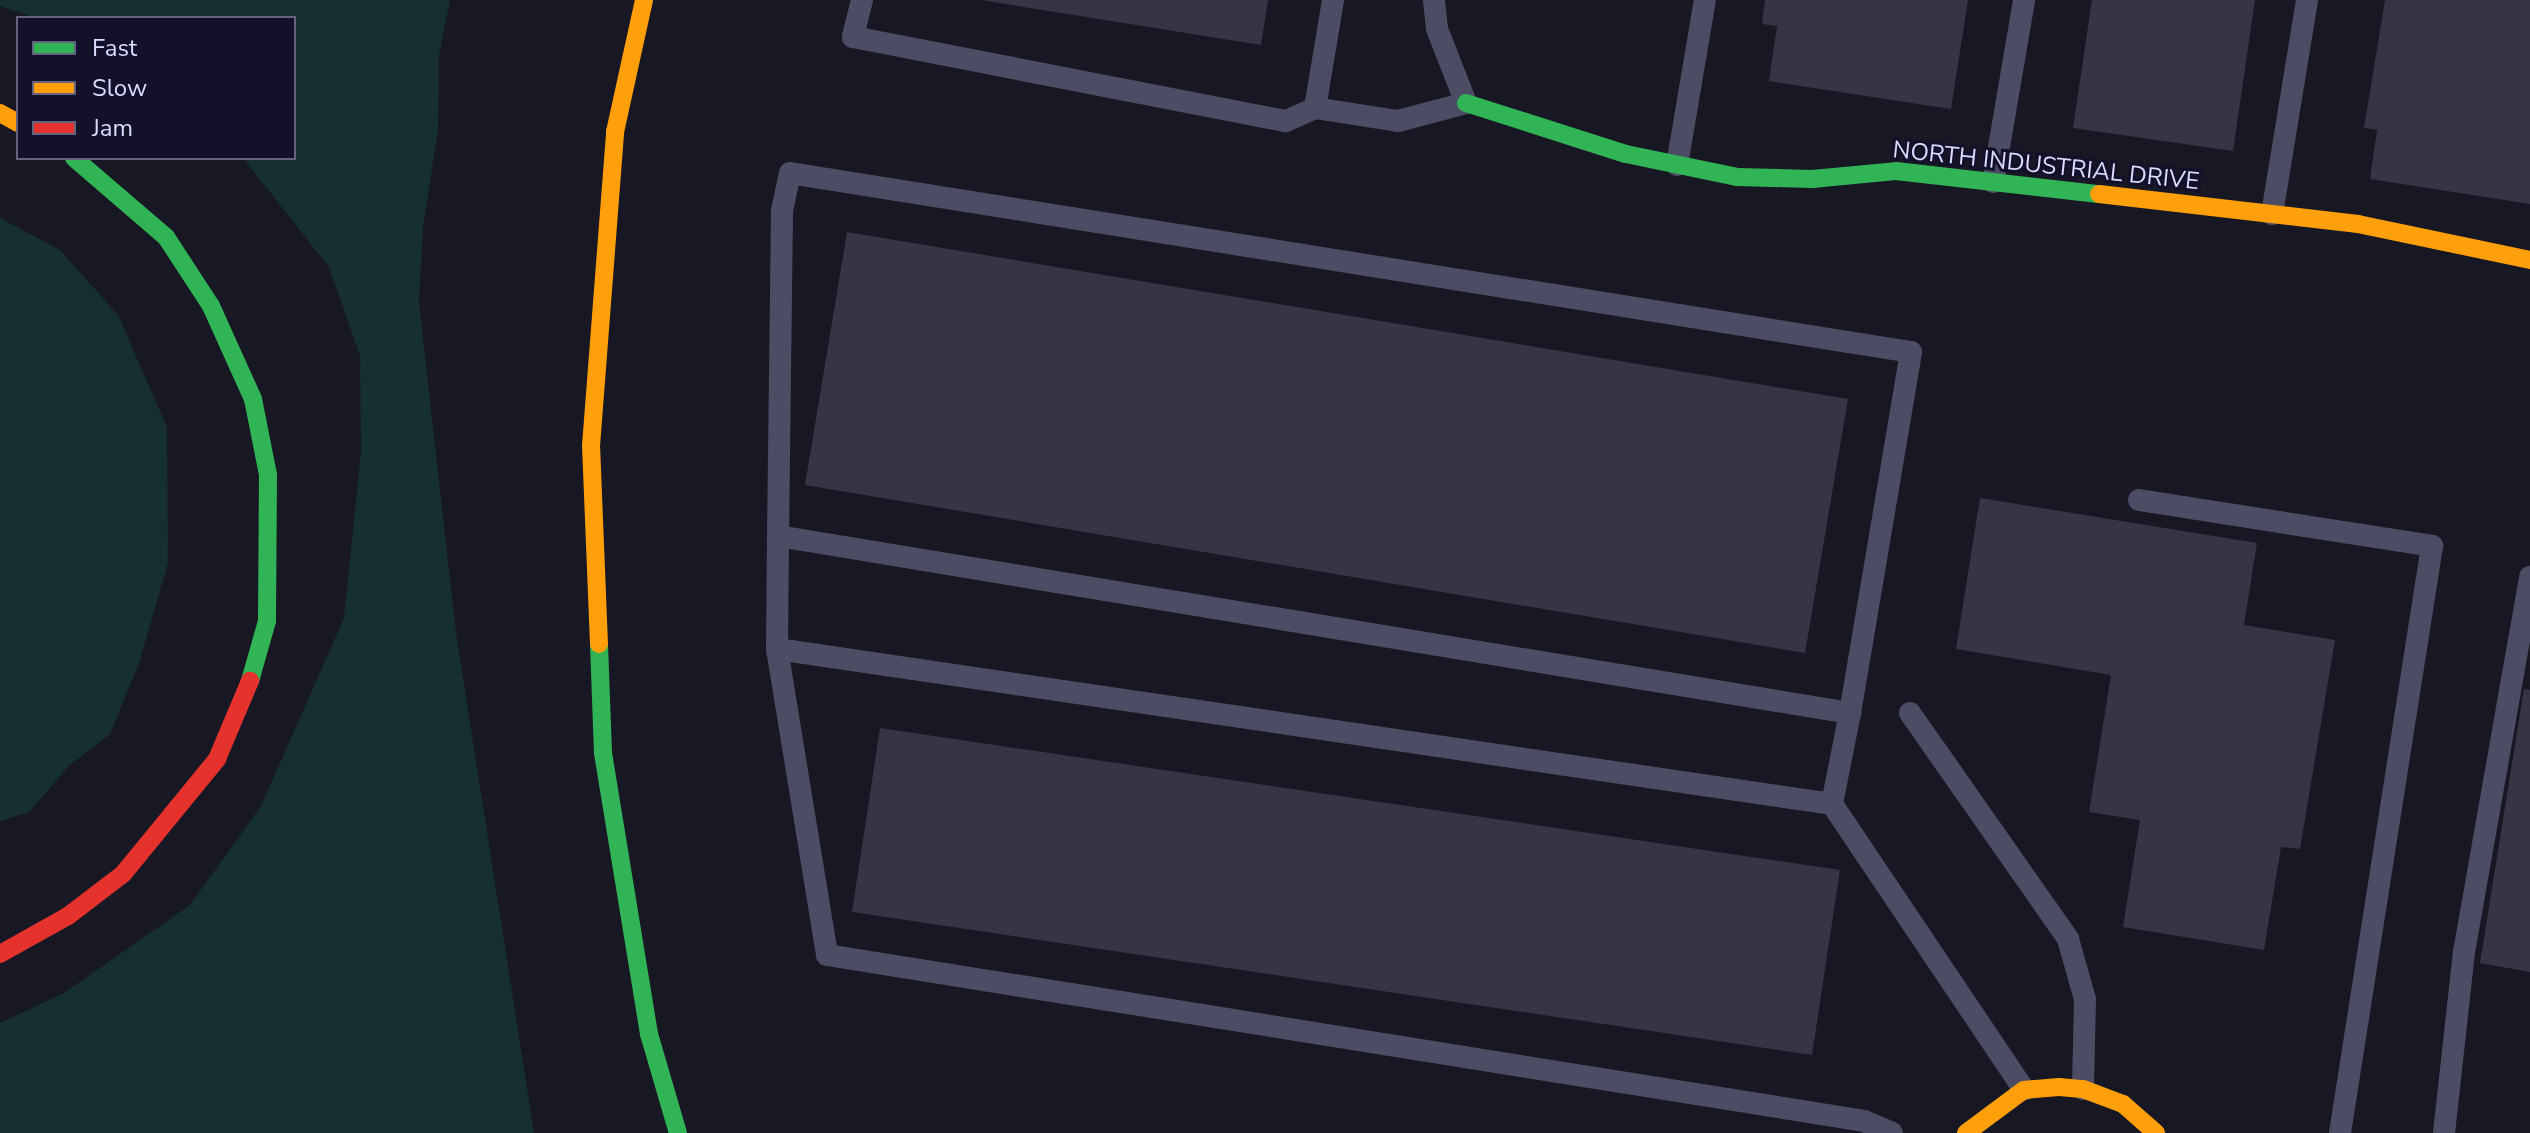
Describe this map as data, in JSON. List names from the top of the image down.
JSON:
{
  "streets": {
    "main road": ["NORTH INDUSTRIAL DRIVE"]
  },
  "legend": ["Fast", "Slow", "Jam"]
}
